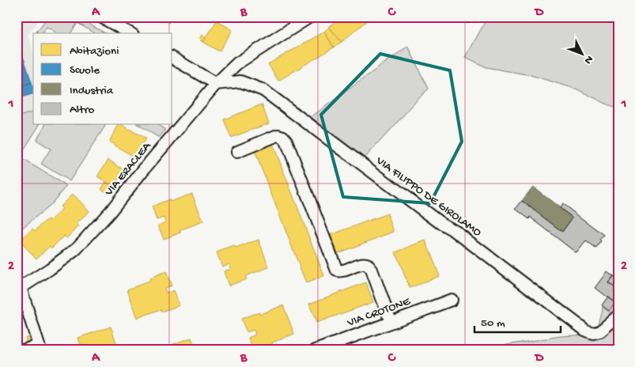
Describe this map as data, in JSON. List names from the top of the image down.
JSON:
{
  "streets": {
    "street": ["VIA ERACLEA", "VIA FILIPPO DE GIROLAMO", "VIA CROTONE"]
  },
  "crossings": [
    ["VIA ERACLEA", "VIA FILIPPO DE GIROLAMO"]
  ],
  "legend": [
    "Abitazioni",
    "Scuole",
    "Industria",
    "Altro"
  ],
  "scale_bar": "50 m",
  "north": "bottom right",
  "grid": {
    "columns": [
      "A",
      "B",
      "C",
      "D"
    ],
    "rows": ["1", "2"]
  }
}
